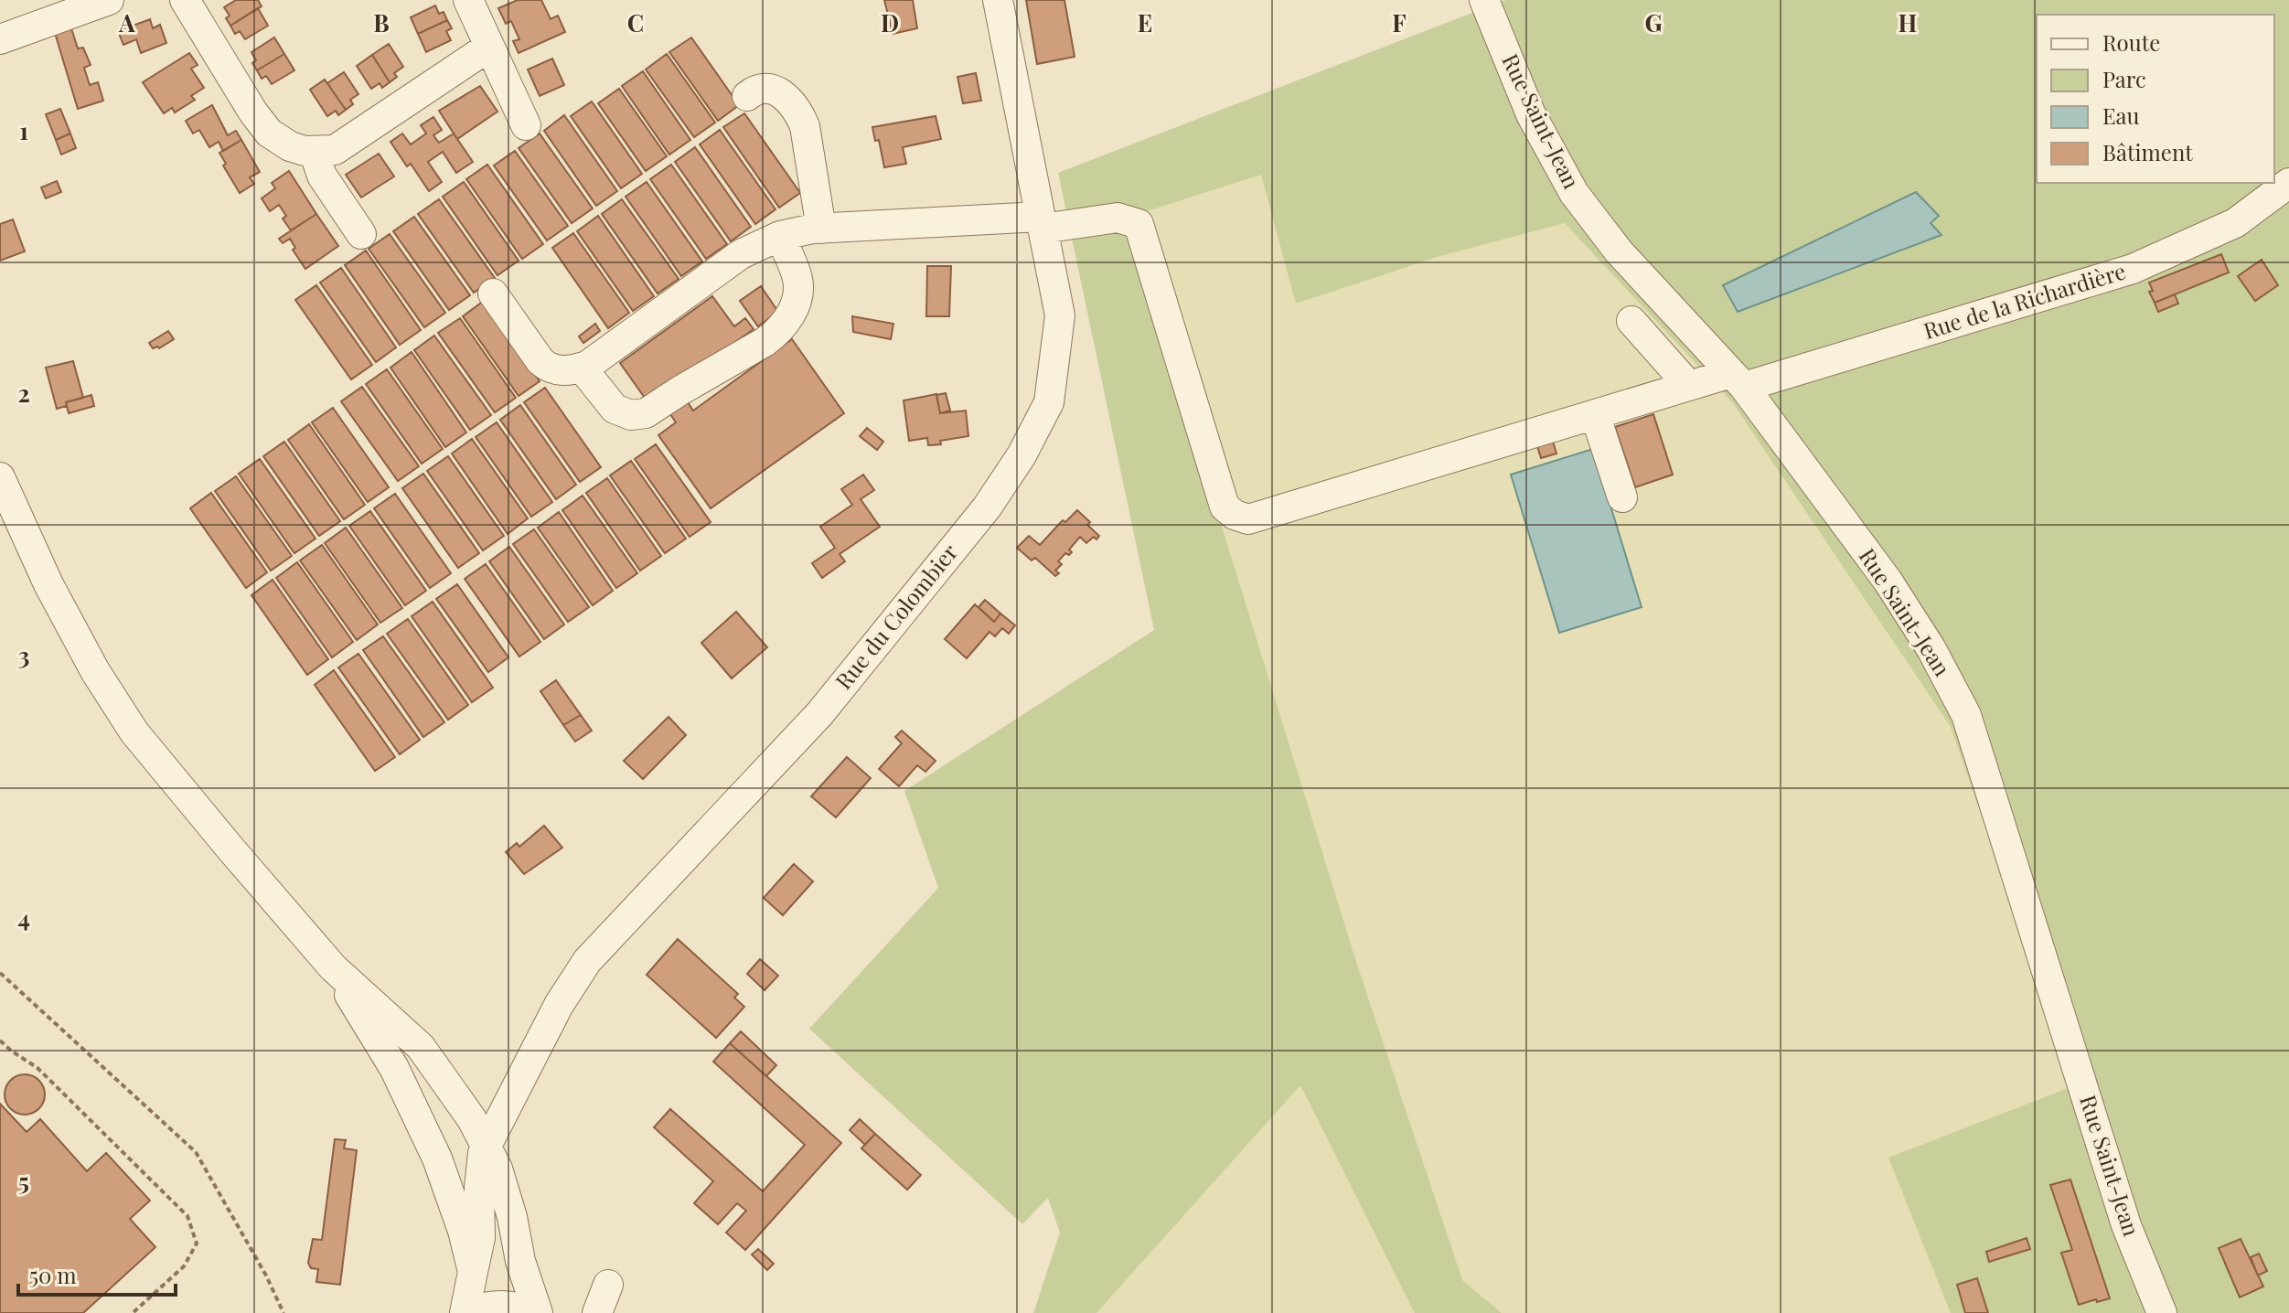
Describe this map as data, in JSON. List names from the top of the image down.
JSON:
{
  "streets": {
    "street": ["Rue Saint-Jean", "Rue de la Richardière", "Rue du Colombier"]
  },
  "crossings": [
    ["Rue Saint-Jean", "Rue de la Richardière"],
    ["Rue de la Richardière", "Rue du Colombier"]
  ],
  "legend": [
    "Route",
    "Parc",
    "Eau",
    "Bâtiment"
  ],
  "scale_bar": "50 m",
  "grid": {
    "columns": [
      "A",
      "B",
      "C",
      "D",
      "E",
      "F",
      "G",
      "H"
    ],
    "rows": [
      "1",
      "2",
      "3",
      "4",
      "5"
    ]
  }
}
